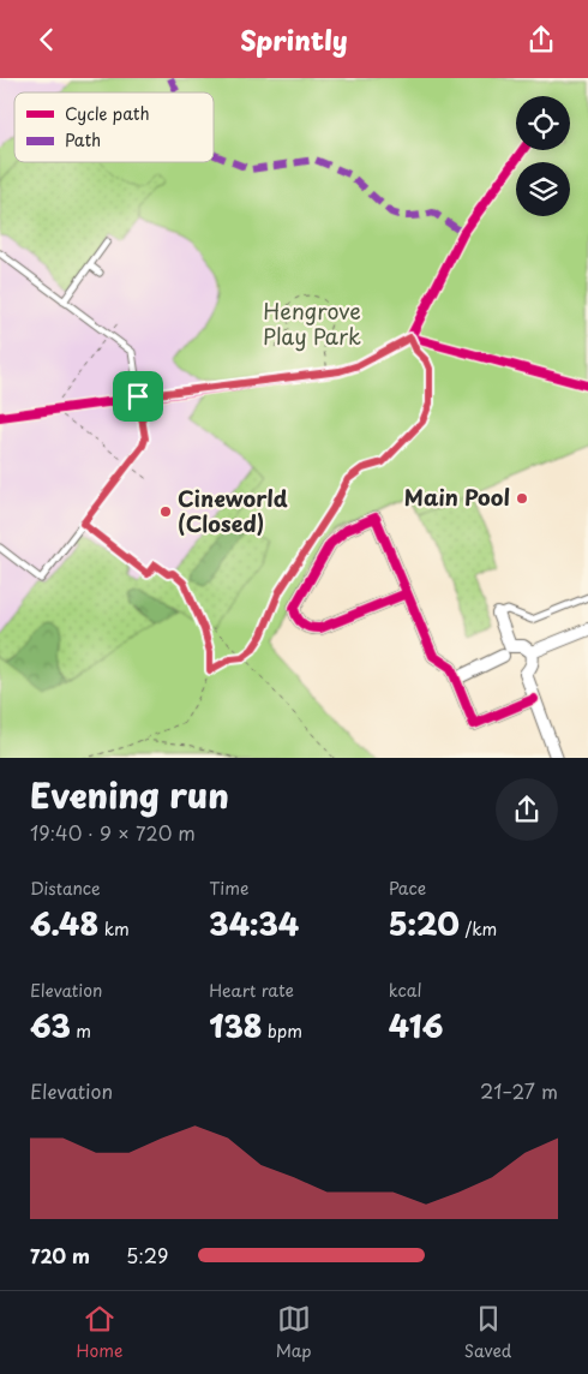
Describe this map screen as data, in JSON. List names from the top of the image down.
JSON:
{
  "parks": ["Hengrove Play Park"],
  "places": ["Main Pool", "Cineworld (Closed)"],
  "legend": ["Cycle path", "Path"],
  "page": {
    "header": "Sprintly",
    "heading": ["Evening run", "19:40 · 9 × 720 m"],
    "stats": [
      ["Distance", "6.48 km"],
      ["Time", "34:34"],
      ["Pace", "5:20 /km"],
      ["Elevation", "63 m"],
      ["Heart rate", "138 bpm"],
      ["kcal", "416"]
    ],
    "chart": ["Elevation", "21–27 m"],
    "list": [
      {
        "name": "720 m",
        "note": "5:29"
      }
    ],
    "tabs": ["Home", "Map", "Saved"]
  }
}
